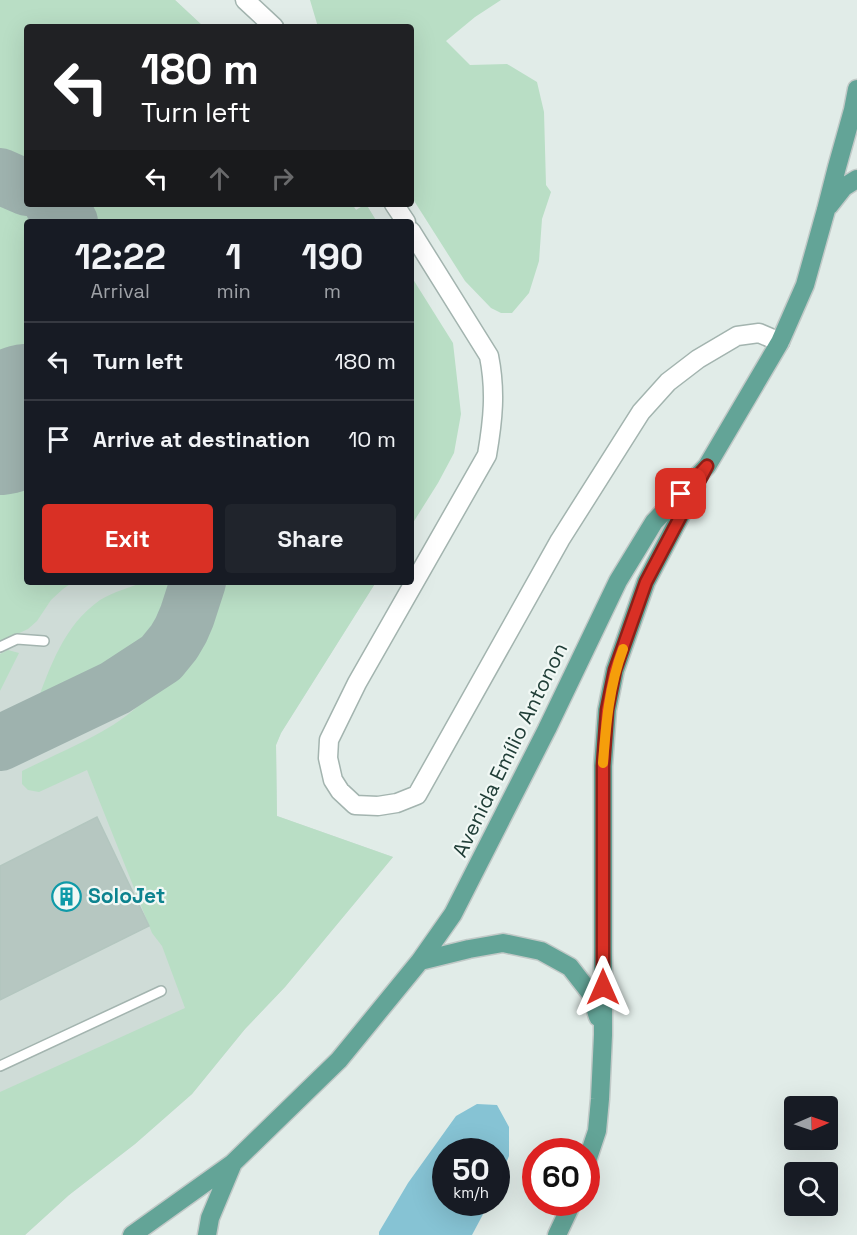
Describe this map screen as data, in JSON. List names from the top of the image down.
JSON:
{
  "streets": {
    "main road": ["Avenida Emílio Antonon"]
  },
  "places": {
    "building": ["SoloJet"]
  },
  "north": "right",
  "page": {
    "turn": ["180 m", "Turn left"],
    "eta": [
      "12:22",
      "Arrival",
      "1",
      "min",
      "190",
      "m"
    ],
    "list": [
      {
        "name": "Turn left",
        "value": "180 m"
      },
      {
        "name": "Arrive at destination",
        "value": "10 m"
      }
    ],
    "buttons": ["Exit", "Share"],
    "speed": "50 km/h",
    "limit": "60"
  }
}
